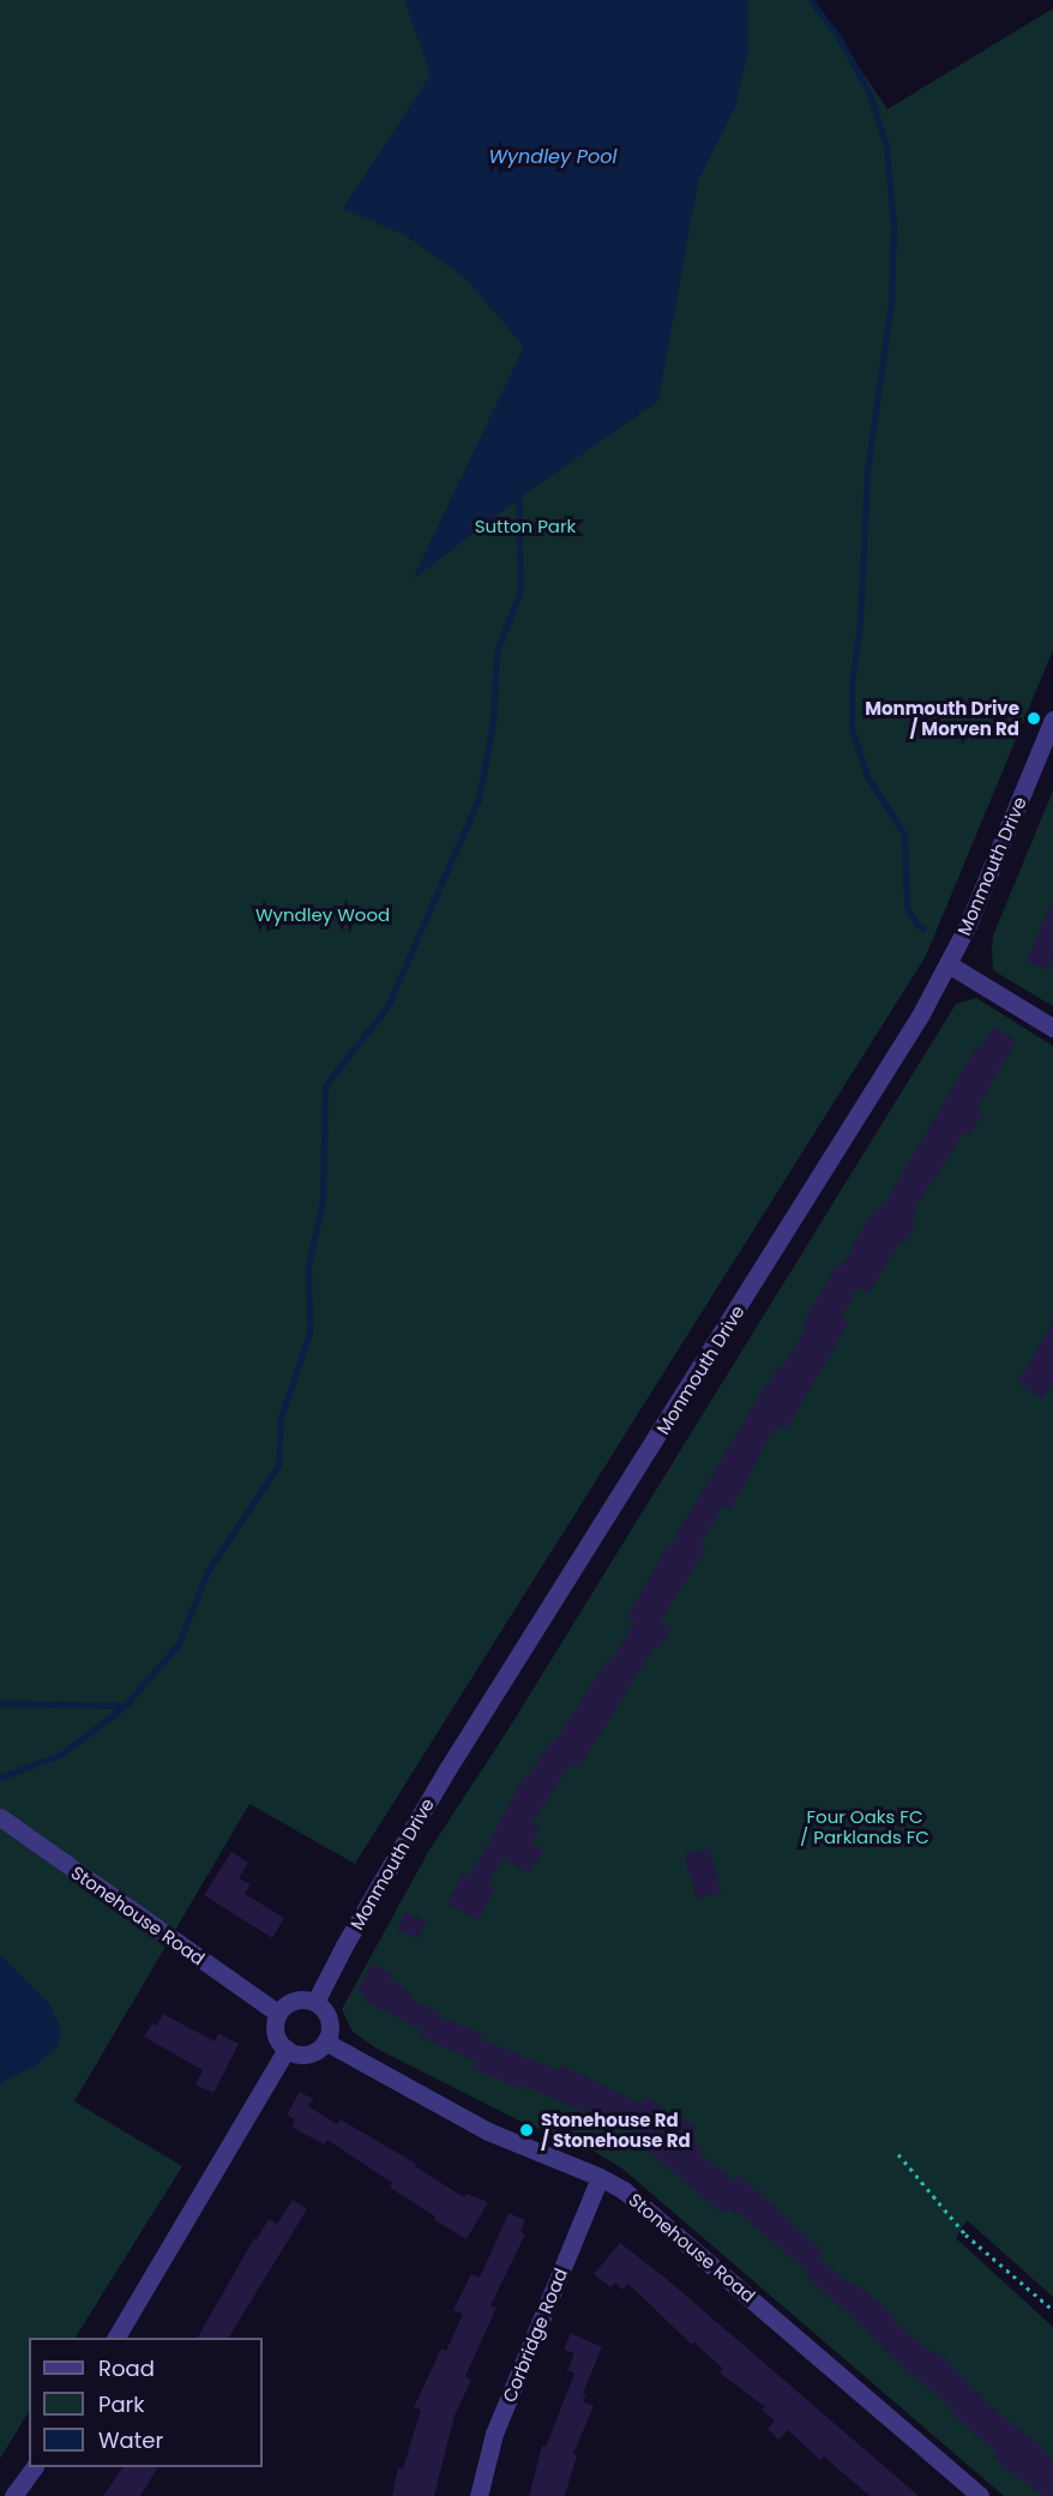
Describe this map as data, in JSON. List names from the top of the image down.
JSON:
{
  "streets": {
    "street": ["Monmouth Drive", "Stonehouse Road", "Corbridge Road"]
  },
  "crossings": [
    ["Monmouth Drive", "Stonehouse Road"],
    ["Stonehouse Road", "Corbridge Road"]
  ],
  "water": ["Wyndley Pool"],
  "parks": ["Sutton Park", "Wyndley Wood", "Four Oaks FC / Parklands FC"],
  "places": ["Monmouth Drive / Morven Rd", "Stonehouse Rd / Stonehouse Rd"],
  "legend": ["Road", "Park", "Water"]
}
